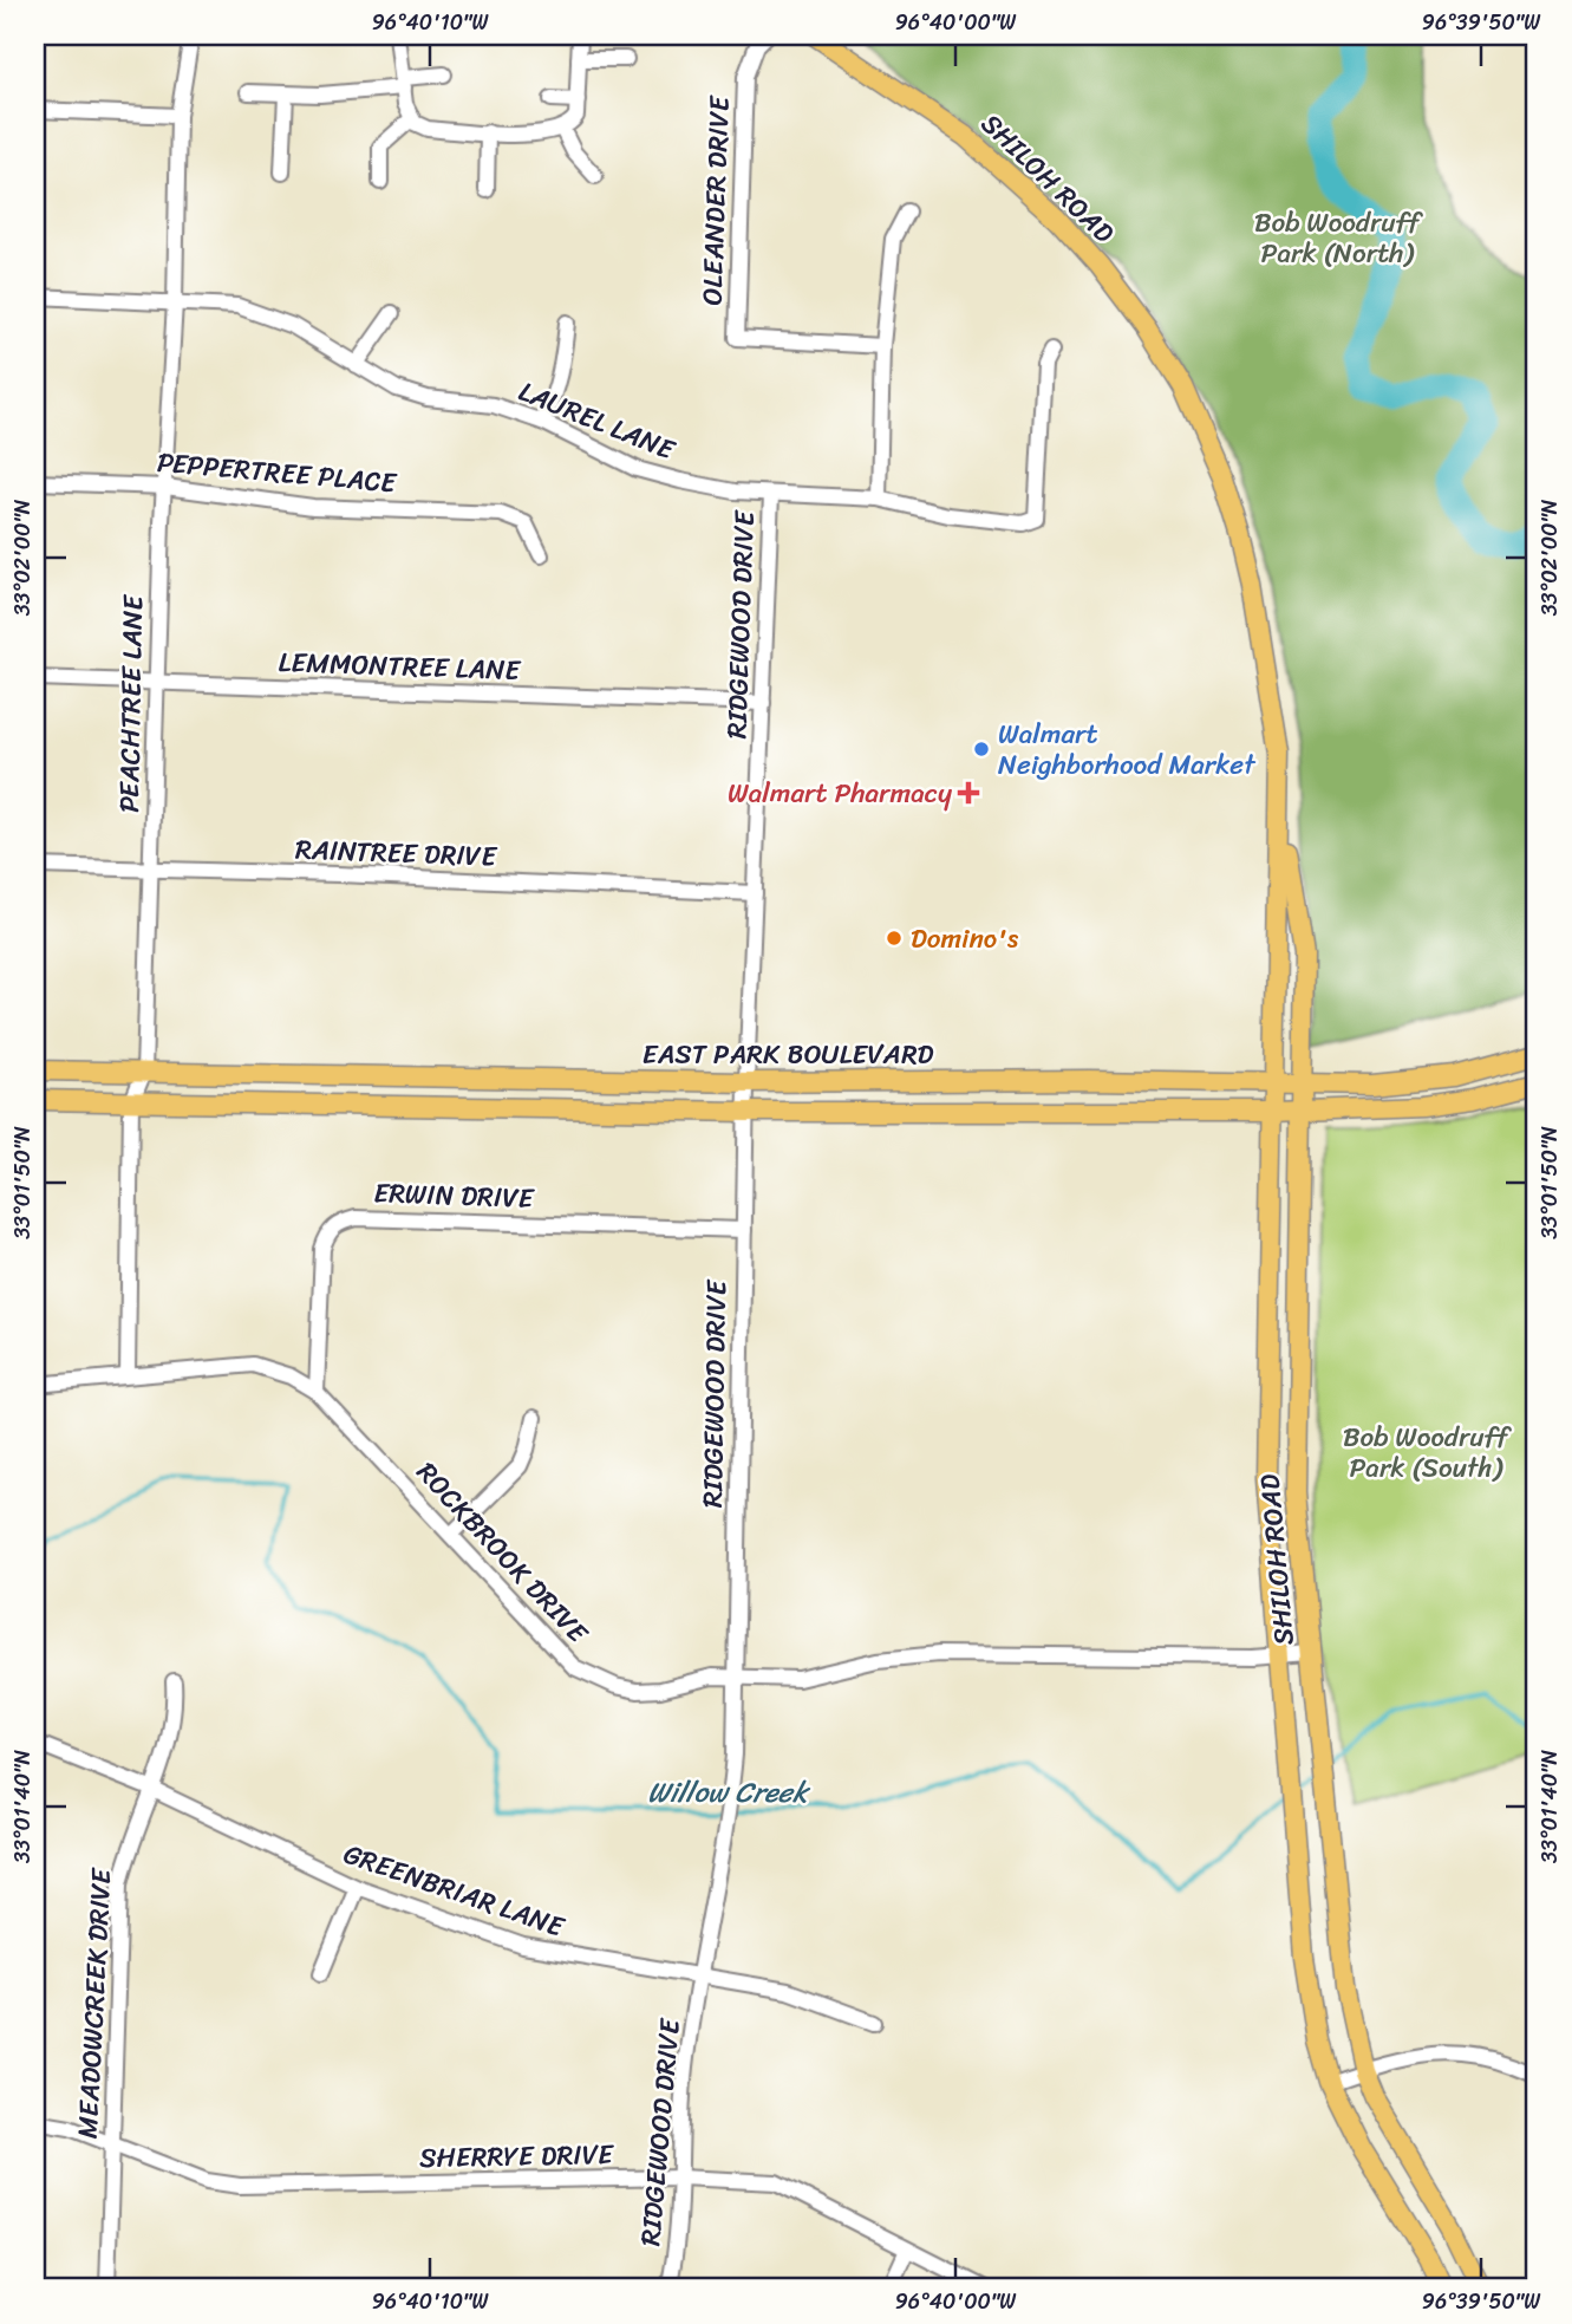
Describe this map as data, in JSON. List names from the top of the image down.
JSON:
{
  "streets": {
    "main road": ["SHILOH ROAD", "EAST PARK BOULEVARD"],
    "street": [
      "OLEANDER DRIVE",
      "LAUREL LANE",
      "PEPPERTREE PLACE",
      "RIDGEWOOD DRIVE",
      "LEMMONTREE LANE",
      "PEACHTREE LANE",
      "RAINTREE DRIVE",
      "ERWIN DRIVE",
      "ROCKBROOK DRIVE",
      "GREENBRIAR LANE",
      "MEADOWCREEK DRIVE",
      "SHERRYE DRIVE"
    ]
  },
  "crossings": [
    ["SHILOH ROAD", "EAST PARK BOULEVARD"],
    ["SHILOH ROAD", "ROCKBROOK DRIVE"],
    ["LAUREL LANE", "RIDGEWOOD DRIVE"],
    ["LAUREL LANE", "PEACHTREE LANE"],
    ["PEPPERTREE PLACE", "PEACHTREE LANE"],
    ["RIDGEWOOD DRIVE", "LEMMONTREE LANE"],
    ["RIDGEWOOD DRIVE", "RAINTREE DRIVE"],
    ["RIDGEWOOD DRIVE", "EAST PARK BOULEVARD"],
    ["RIDGEWOOD DRIVE", "ERWIN DRIVE"],
    ["RIDGEWOOD DRIVE", "ROCKBROOK DRIVE"],
    ["RIDGEWOOD DRIVE", "GREENBRIAR LANE"],
    ["RIDGEWOOD DRIVE", "SHERRYE DRIVE"],
    ["LEMMONTREE LANE", "PEACHTREE LANE"],
    ["PEACHTREE LANE", "RAINTREE DRIVE"],
    ["PEACHTREE LANE", "EAST PARK BOULEVARD"],
    ["PEACHTREE LANE", "ROCKBROOK DRIVE"],
    ["ERWIN DRIVE", "ROCKBROOK DRIVE"],
    ["GREENBRIAR LANE", "MEADOWCREEK DRIVE"],
    ["MEADOWCREEK DRIVE", "SHERRYE DRIVE"]
  ],
  "water": ["Willow Creek"],
  "parks": ["Bob Woodruff Park (North)", "Bob Woodruff Park (South)"],
  "places": {
    "other": ["Walmart Neighborhood Market", "Domino's"],
    "health": ["Walmart Pharmacy"]
  },
  "coordinates": [
    "96°40'10\"W",
    "96°40'00\"W",
    "96°39'50\"W",
    "33°02'00\"N",
    "33°01'50\"N",
    "33°01'40\"N"
  ]
}
